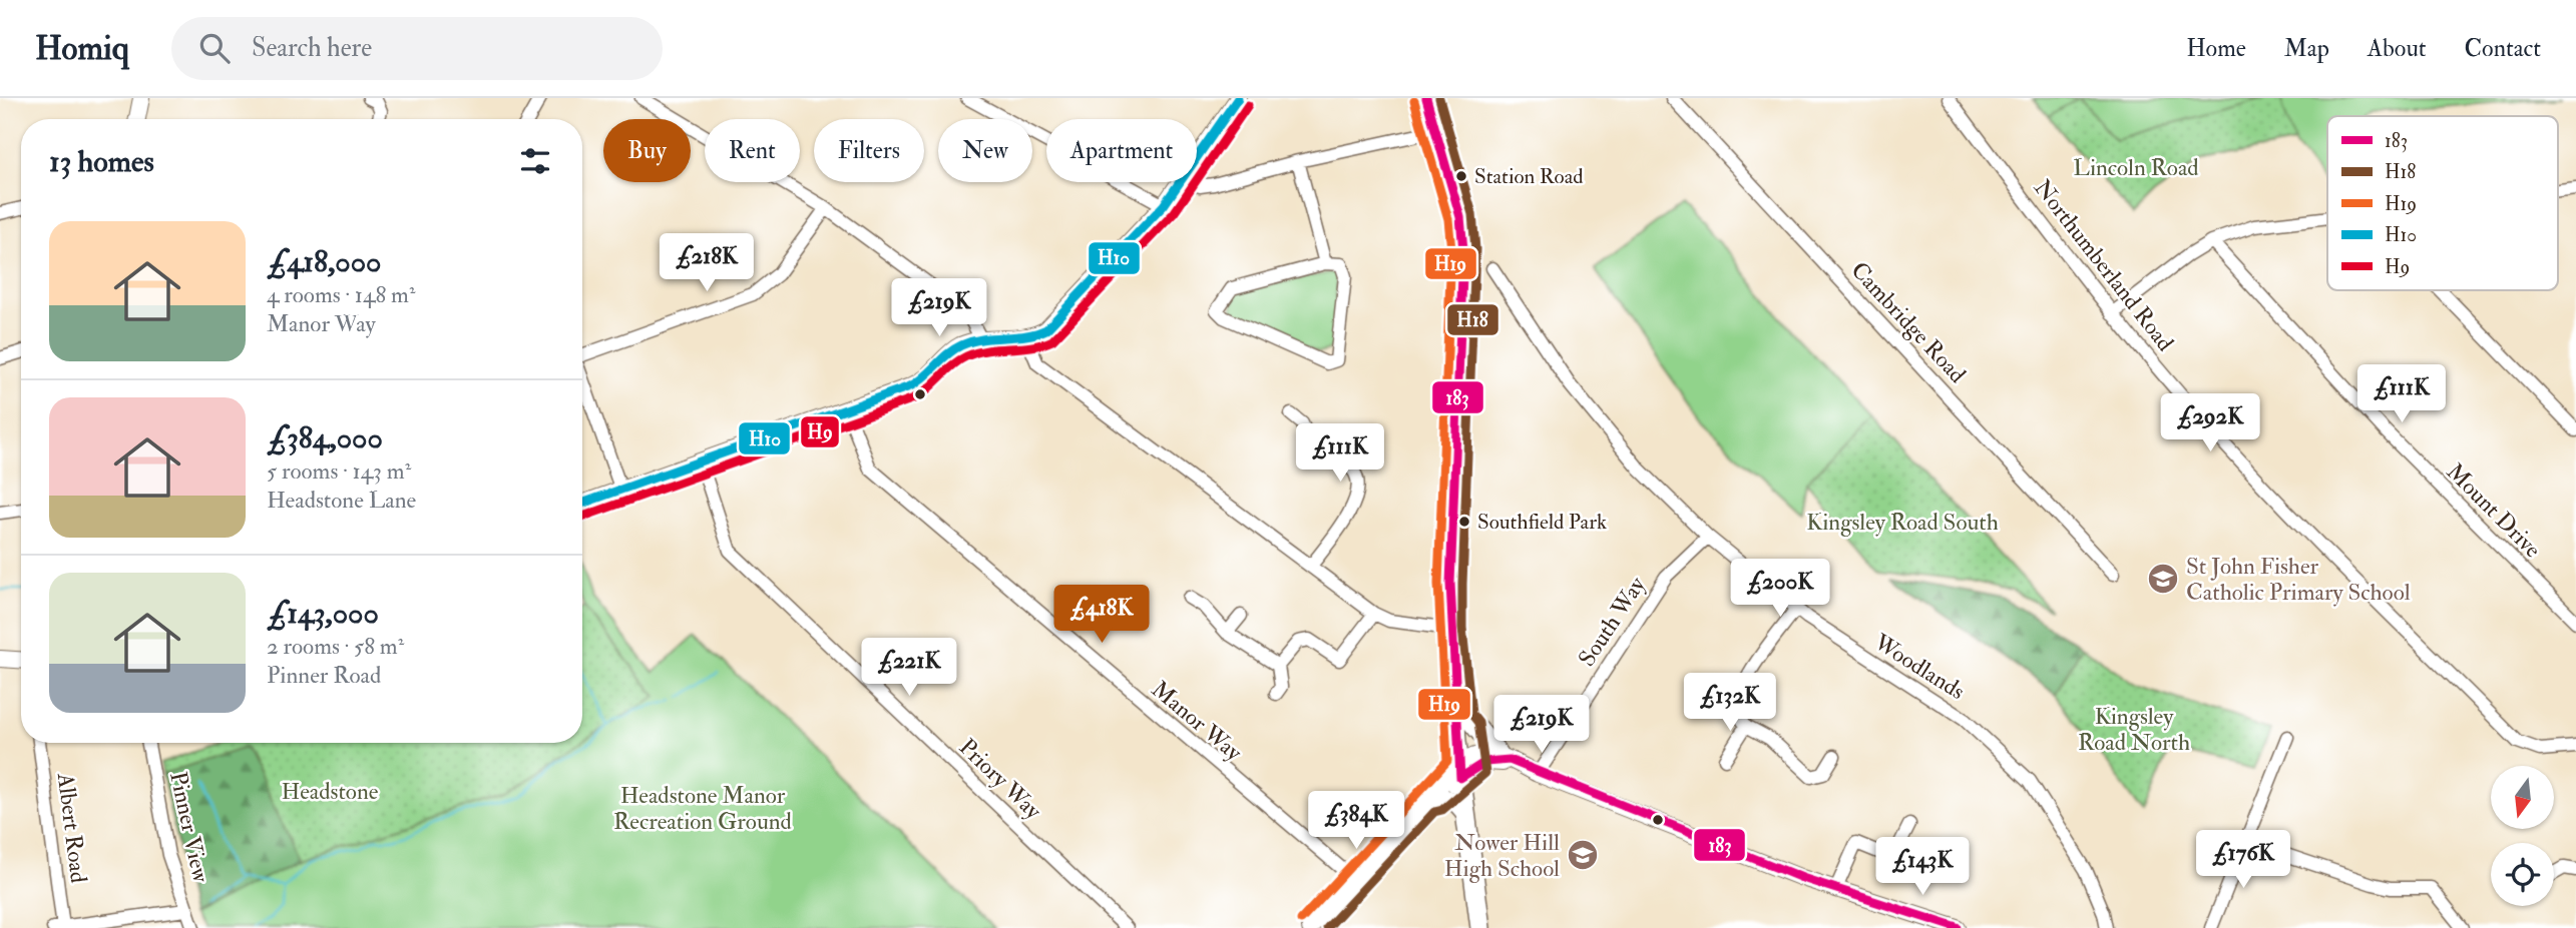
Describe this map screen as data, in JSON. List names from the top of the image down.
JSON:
{
  "streets": {
    "street": [
      "Northumberland Road",
      "Cambridge Road",
      "Mount Drive",
      "South Way",
      "Woodlands",
      "Manor Way",
      "Priory Way",
      "Pinner View",
      "Albert Road"
    ]
  },
  "crossings": [
    ["South Way", "Woodlands"]
  ],
  "parks": [
    "Lincoln Road",
    "Kingsley Road South",
    "Kingsley Road North",
    "Headstone",
    "Headstone Manor Recreation Ground"
  ],
  "places": {
    "other": ["Station Road", "Southfield Park"],
    "school or university": ["St John Fisher Catholic Primary School", "Nower Hill High School"]
  },
  "lines": [
    "transit line 183",
    "transit line H18",
    "transit line H10",
    "transit line H19",
    "transit line H9"
  ],
  "legend": [
    "183",
    "H18",
    "H19",
    "H10",
    "H9"
  ],
  "north": "bottom",
  "page": {
    "header": "Homiq",
    "search": "Search here",
    "nav": [
      "Home",
      "Map",
      "About",
      "Contact"
    ],
    "chip": [
      "Buy",
      "Rent",
      "Filters",
      "New",
      "Apartment"
    ],
    "heading": "13 homes",
    "list": [
      {
        "name": "£418,000",
        "note": "4 rooms · 148 m² · Manor Way"
      },
      {
        "name": "£384,000",
        "note": "5 rooms · 143 m² · Headstone Lane"
      },
      {
        "name": "£143,000",
        "note": "2 rooms · 58 m² · Pinner Road"
      }
    ],
    "price": [
      "£218K",
      "£219K",
      "£111K",
      "£292K",
      "£111K",
      "£200K",
      "£418K",
      "£221K",
      "£132K",
      "£219K",
      "£384K",
      "£176K",
      "£143K"
    ]
  }
}
